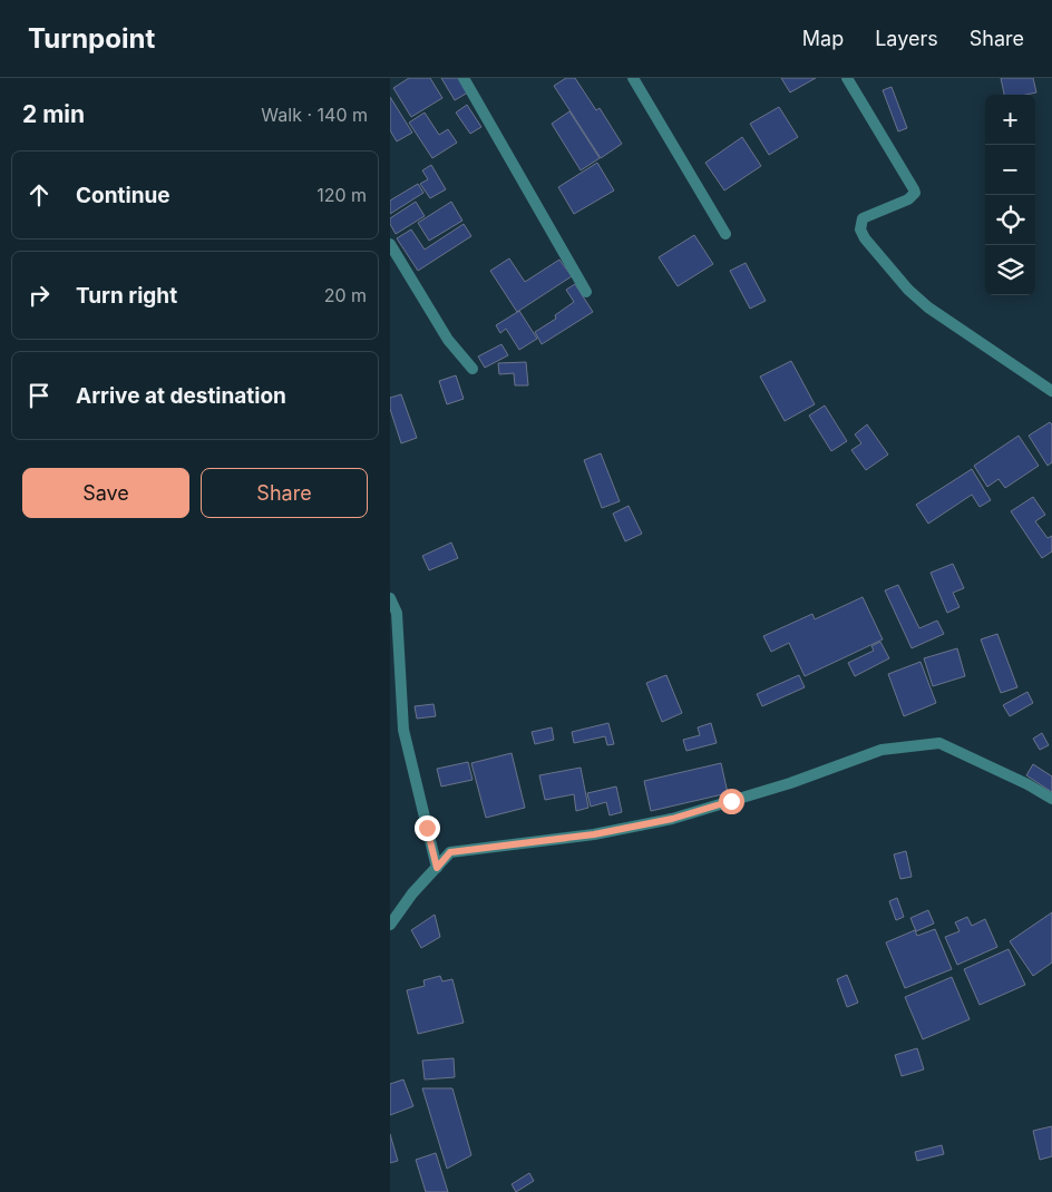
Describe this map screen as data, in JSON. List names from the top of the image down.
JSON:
{
  "page": {
    "header": "Turnpoint",
    "nav": ["Map", "Layers", "Share"],
    "heading": ["2 min", "Walk · 140 m"],
    "map_buttons": ["+", "−"],
    "list": [
      ["Continue", "120 m"],
      ["Turn right", "20 m"],
      "Arrive at destination"
    ],
    "buttons": ["Save", "Share"]
  }
}
